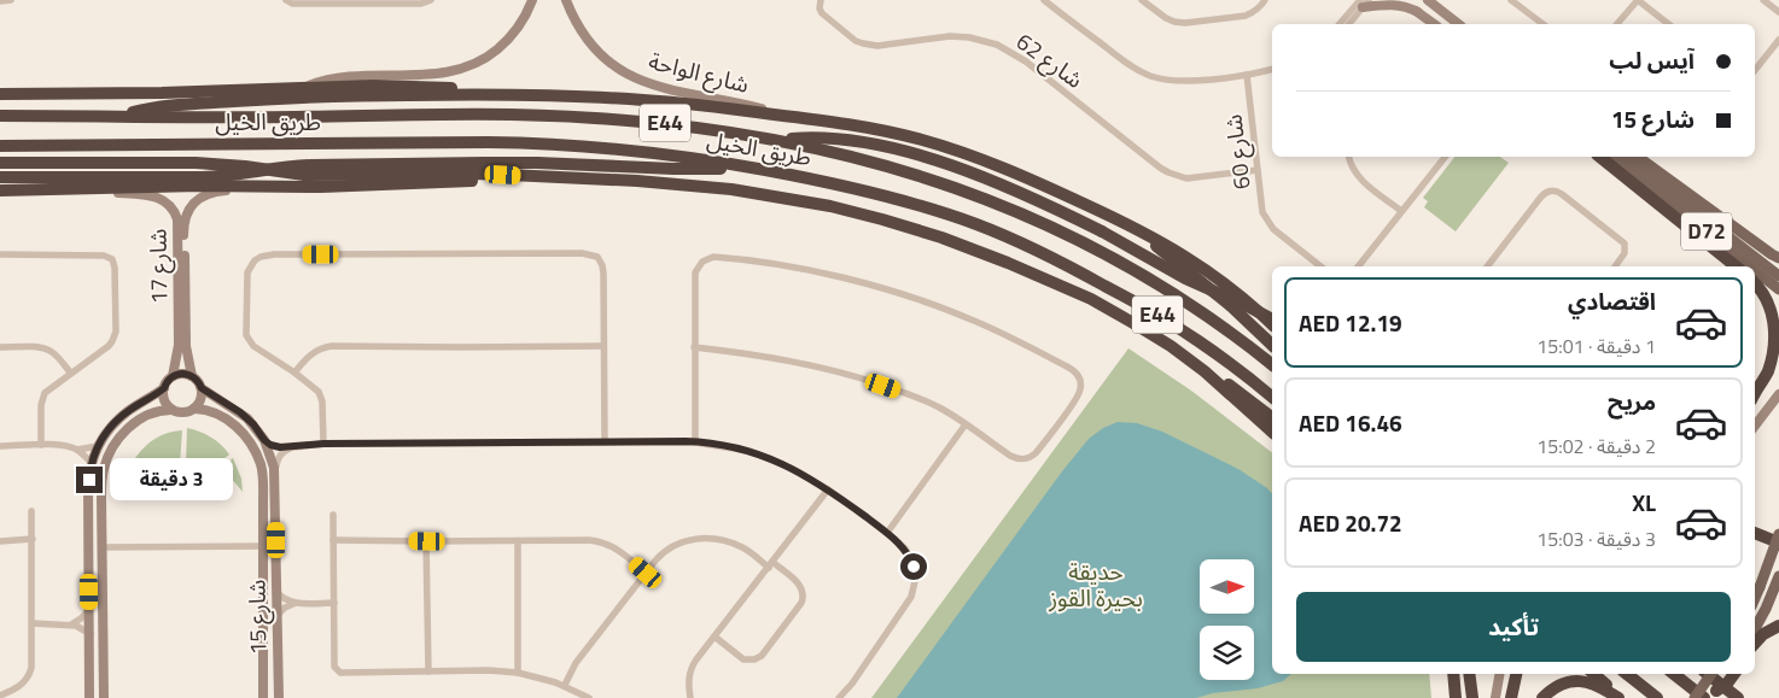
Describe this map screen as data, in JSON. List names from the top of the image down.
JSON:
{
  "streets": {
    "highway": ["طريق الخيل", "E44"],
    "main road": ["D72"],
    "street": [
      "شارع 62",
      "شارع الواحة",
      "شارع 60",
      "17 شارع",
      "شارع 15"
    ]
  },
  "crossings": [
    ["شارع 62", "شارع 60"],
    ["17 شارع", "شارع 15"]
  ],
  "parks": ["حديقة بحيرة القوز"],
  "north": "right",
  "page": {
    "banner": ["آيس لب", "شارع 15"],
    "list": [
      {
        "name": "اقتصادي",
        "note": "1 دقيقة · 15:01",
        "value": "AED 12.19"
      },
      {
        "name": "مريح",
        "note": "2 دقيقة · 15:02",
        "value": "AED 16.46"
      },
      {
        "name": "XL",
        "note": "3 دقيقة · 15:03",
        "value": "AED 20.72"
      }
    ],
    "bubble": "3 دقيقة",
    "buttons": "تأكيد"
  }
}
